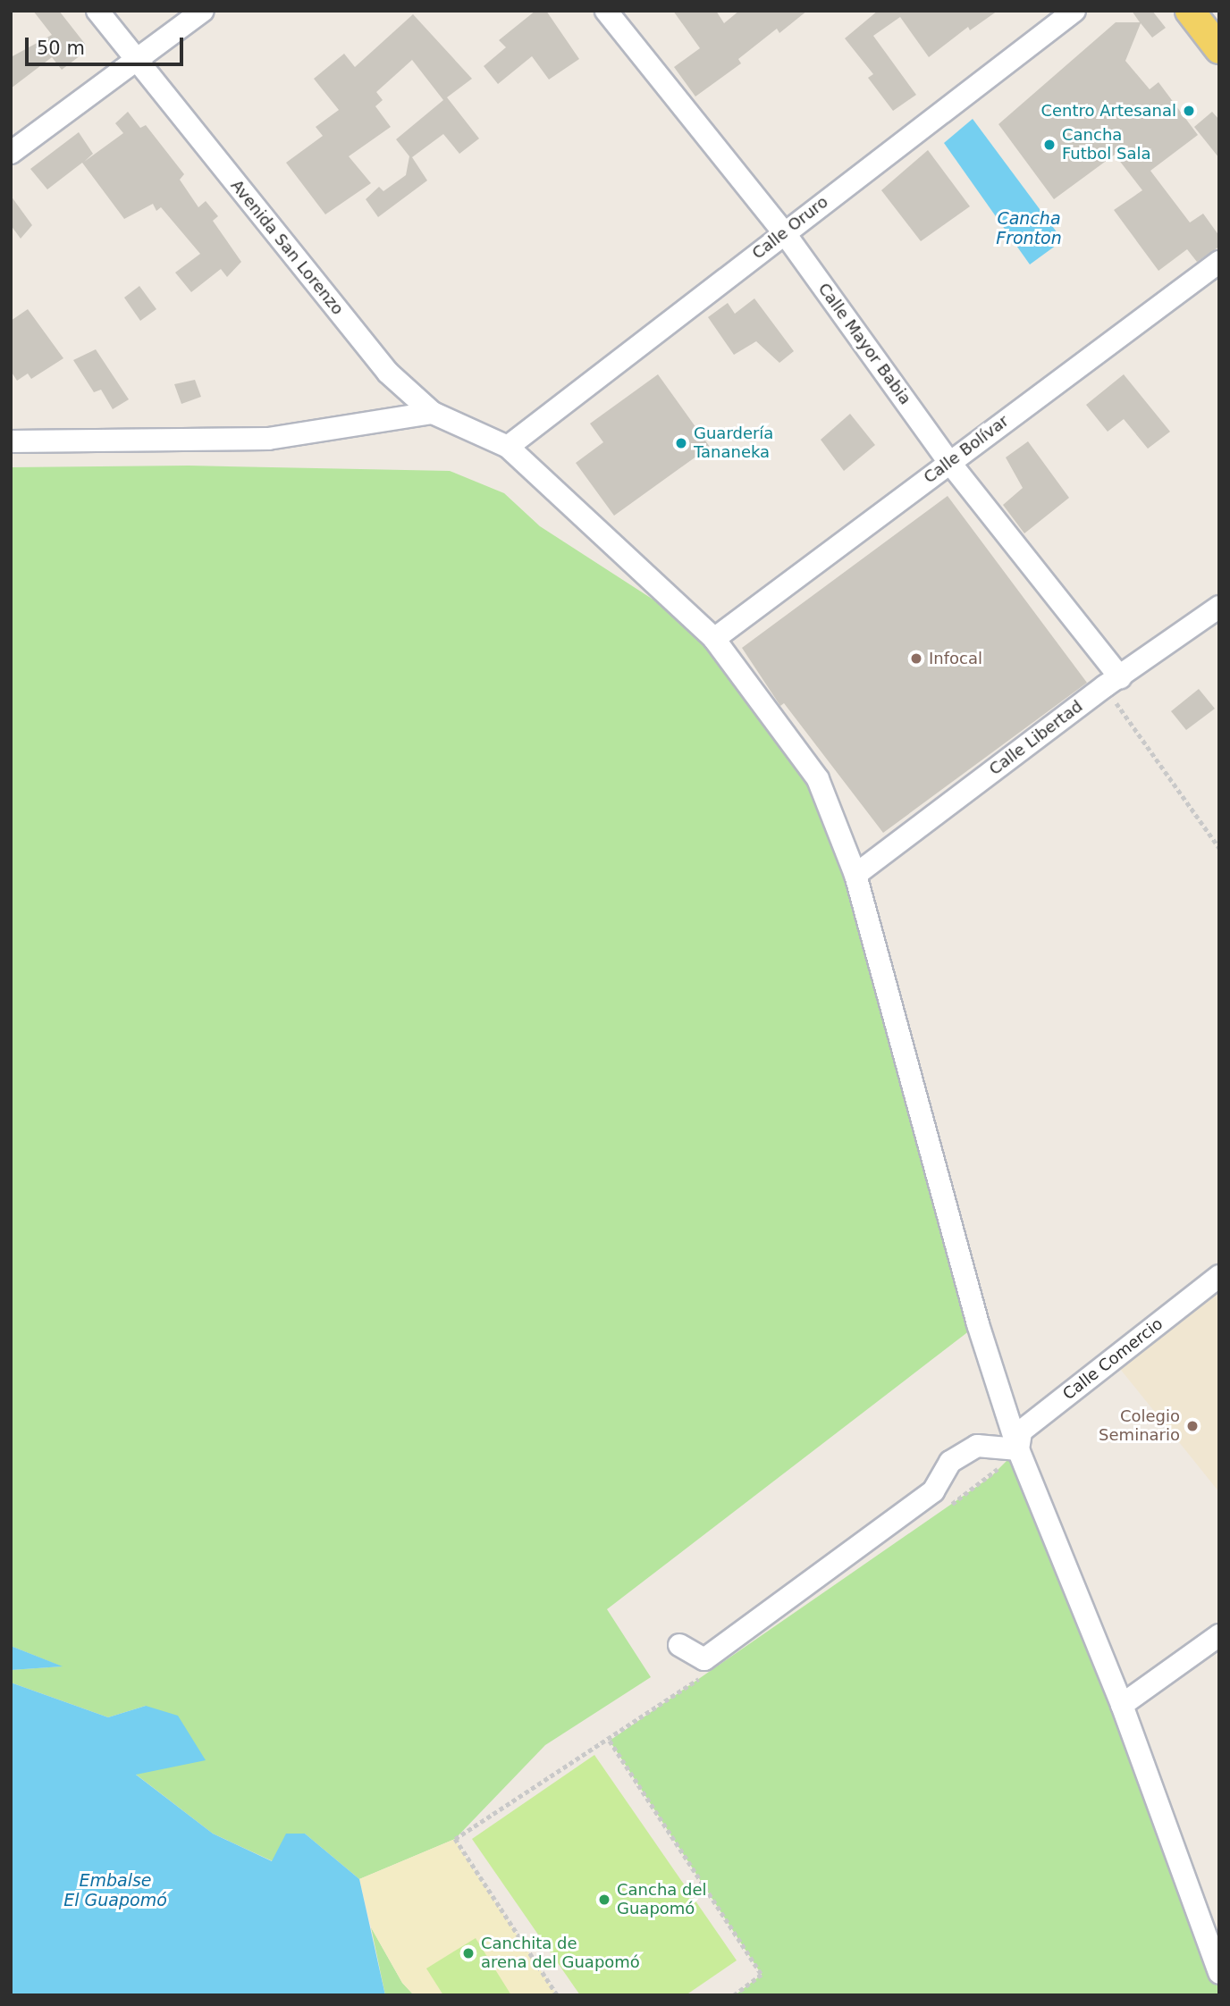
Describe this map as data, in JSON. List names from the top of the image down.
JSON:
{
  "streets": {
    "street": [
      "Calle Oruro",
      "Avenida San Lorenzo",
      "Calle Mayor Babia",
      "Calle Bolívar",
      "Calle Libertad",
      "Calle Comercio"
    ]
  },
  "crossings": [
    ["Calle Oruro", "Avenida San Lorenzo"],
    ["Calle Oruro", "Calle Mayor Babia"],
    ["Avenida San Lorenzo", "Calle Bolívar"],
    ["Avenida San Lorenzo", "Calle Libertad"],
    ["Avenida San Lorenzo", "Calle Comercio"],
    ["Calle Mayor Babia", "Calle Bolívar"],
    ["Calle Mayor Babia", "Calle Libertad"]
  ],
  "water": ["Cancha Fronton", "Embalse El Guapomó"],
  "places": [
    "Centro Artesanal",
    "Cancha Futbol Sala",
    "Guardería Tananeka",
    "Infocal",
    "Colegio Seminario",
    "Cancha del Guapomó",
    "Canchita de arena del Guapomó"
  ],
  "scale_bar": "50 m"
}
